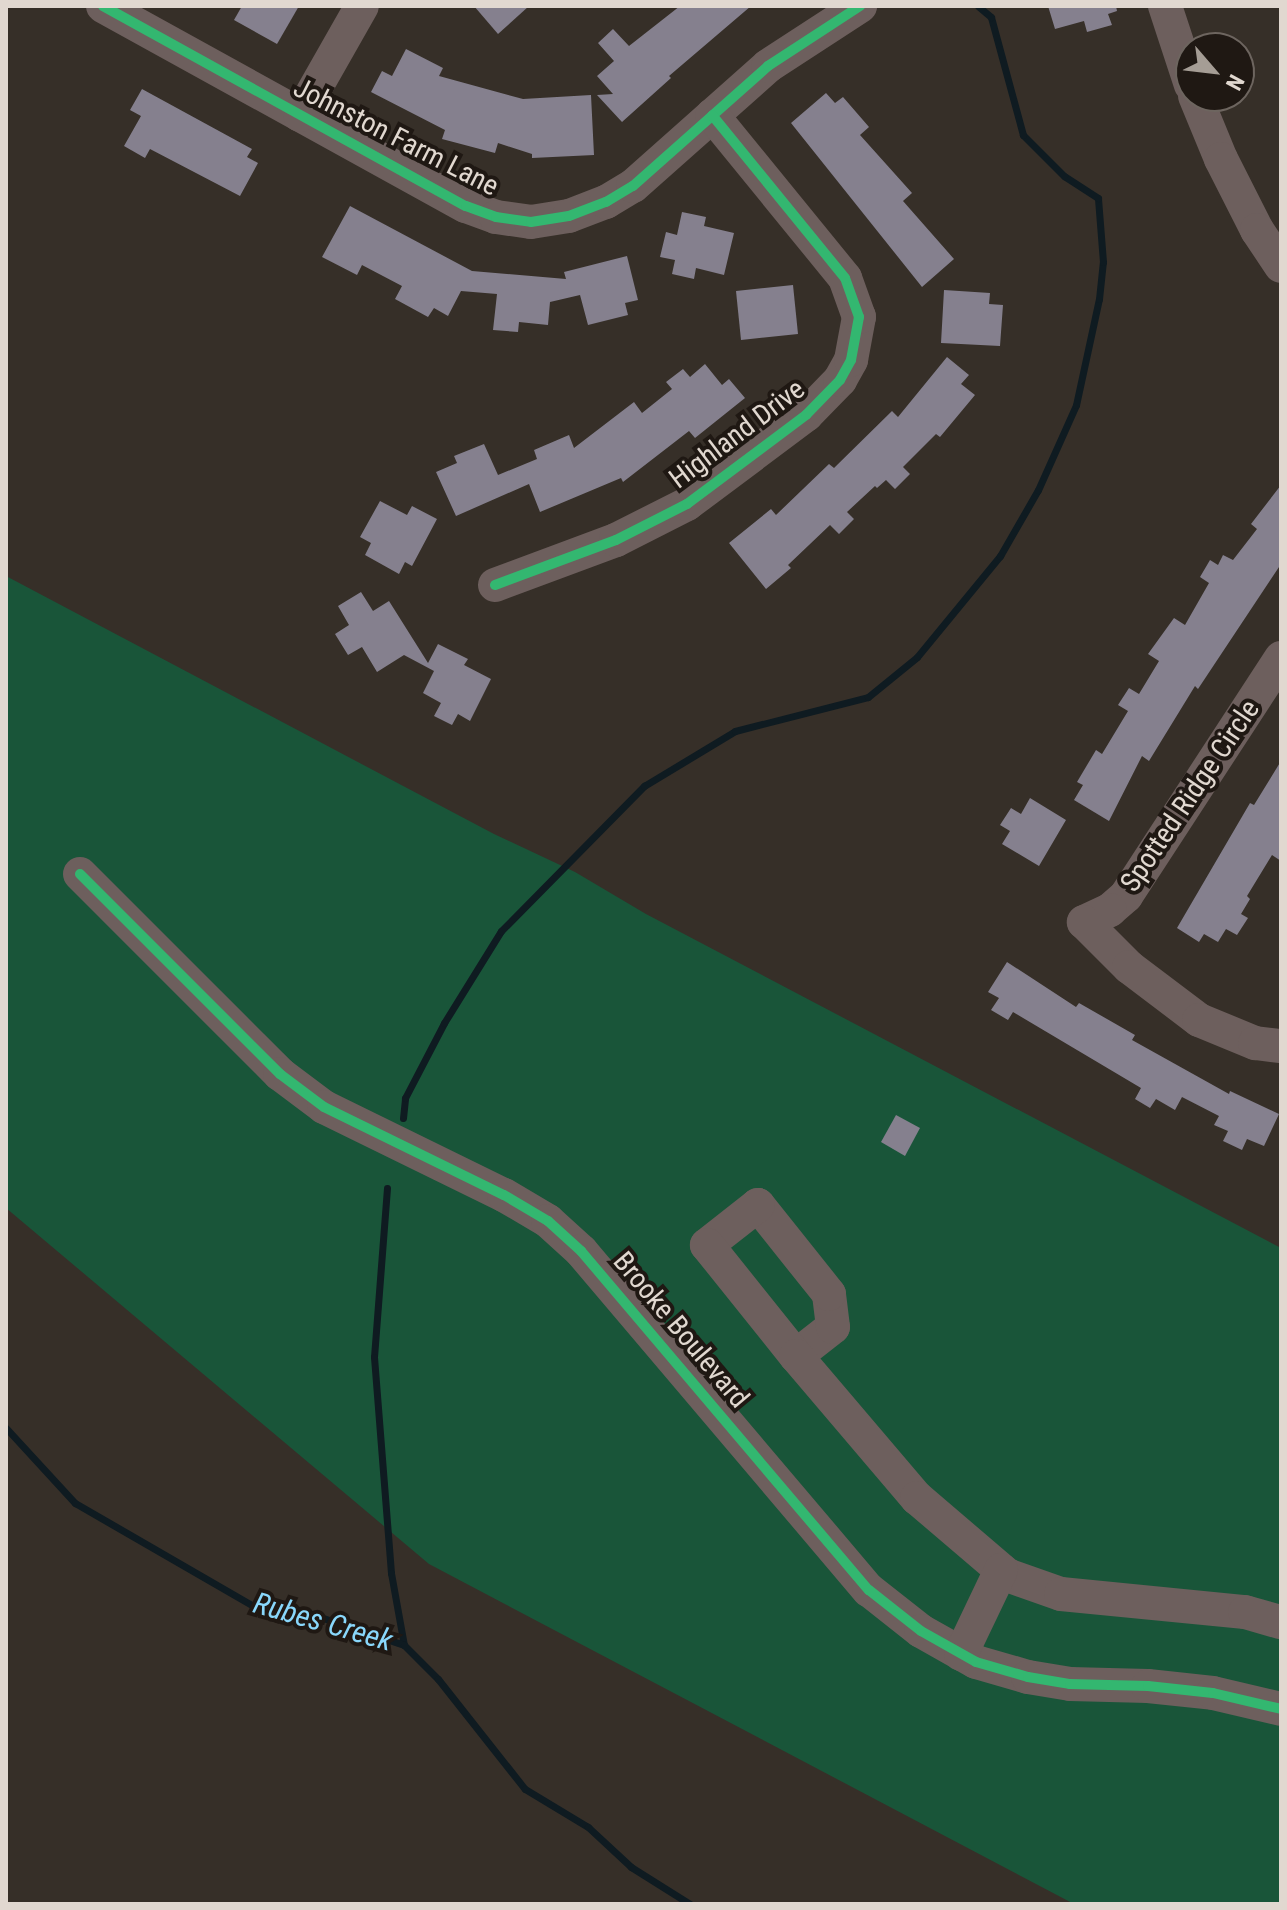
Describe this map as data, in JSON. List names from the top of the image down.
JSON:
{
  "streets": {
    "street": [
      "Johnston Farm Lane",
      "Highland Drive",
      "Spotted Ridge Circle",
      "Brooke Boulevard"
    ]
  },
  "crossings": [
    ["Johnston Farm Lane", "Highland Drive"]
  ],
  "water": ["Rubes Creek"],
  "north": "bottom right"
}
